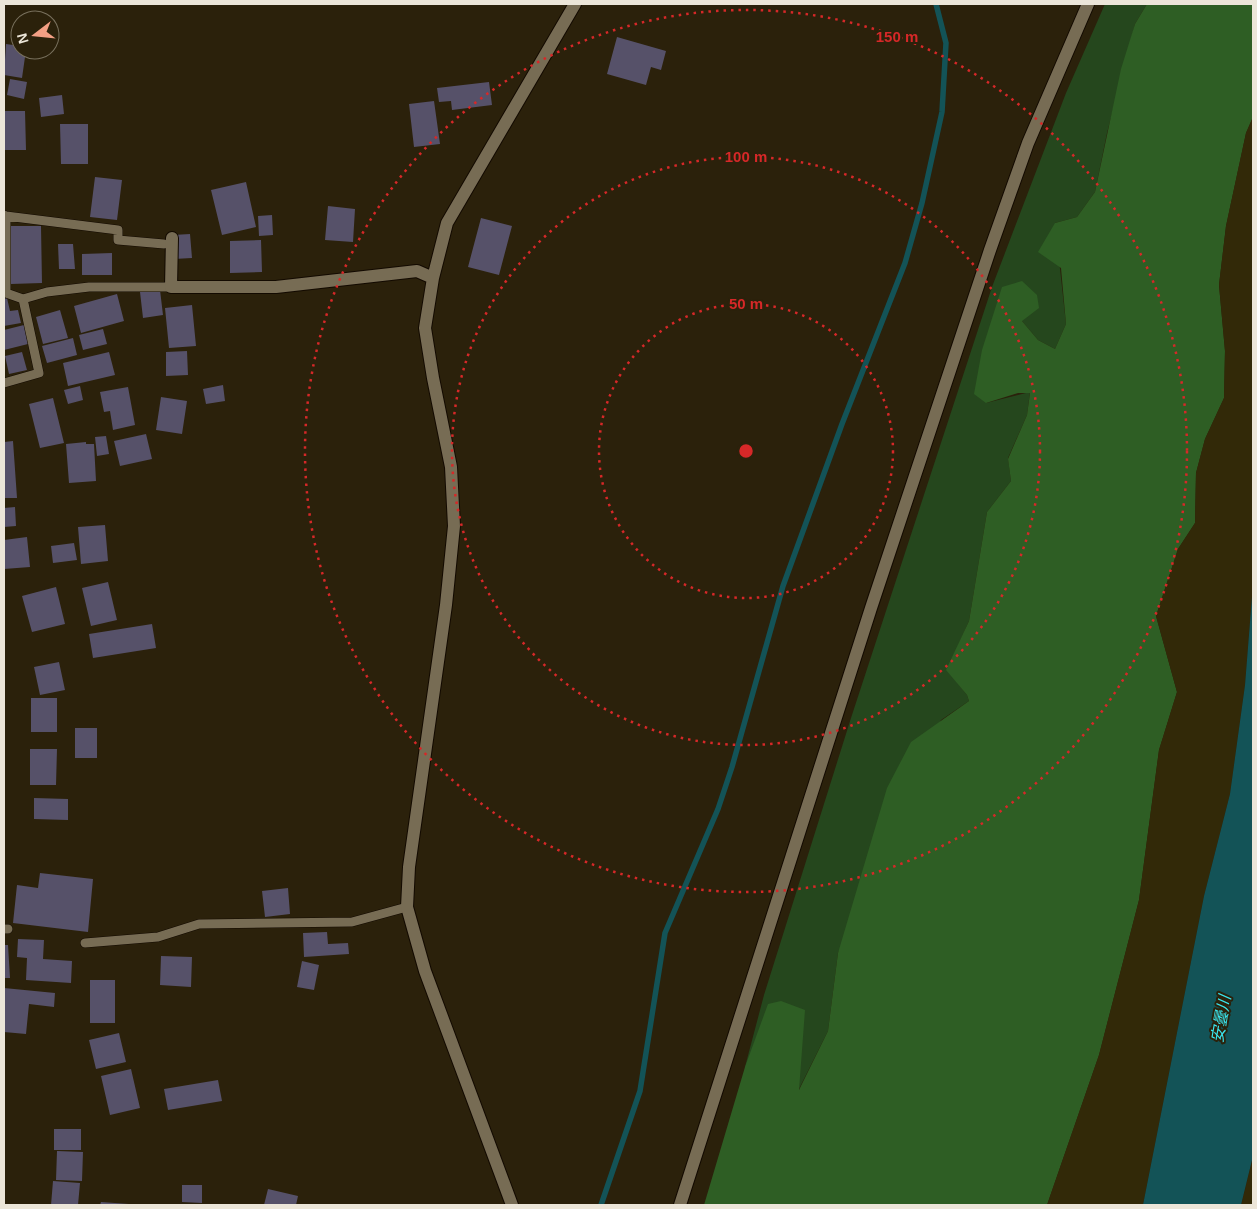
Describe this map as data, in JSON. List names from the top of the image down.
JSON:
{
  "water": ["安曇川"],
  "north": "left",
  "rings": ["150 m", "100 m", "50 m"]
}
